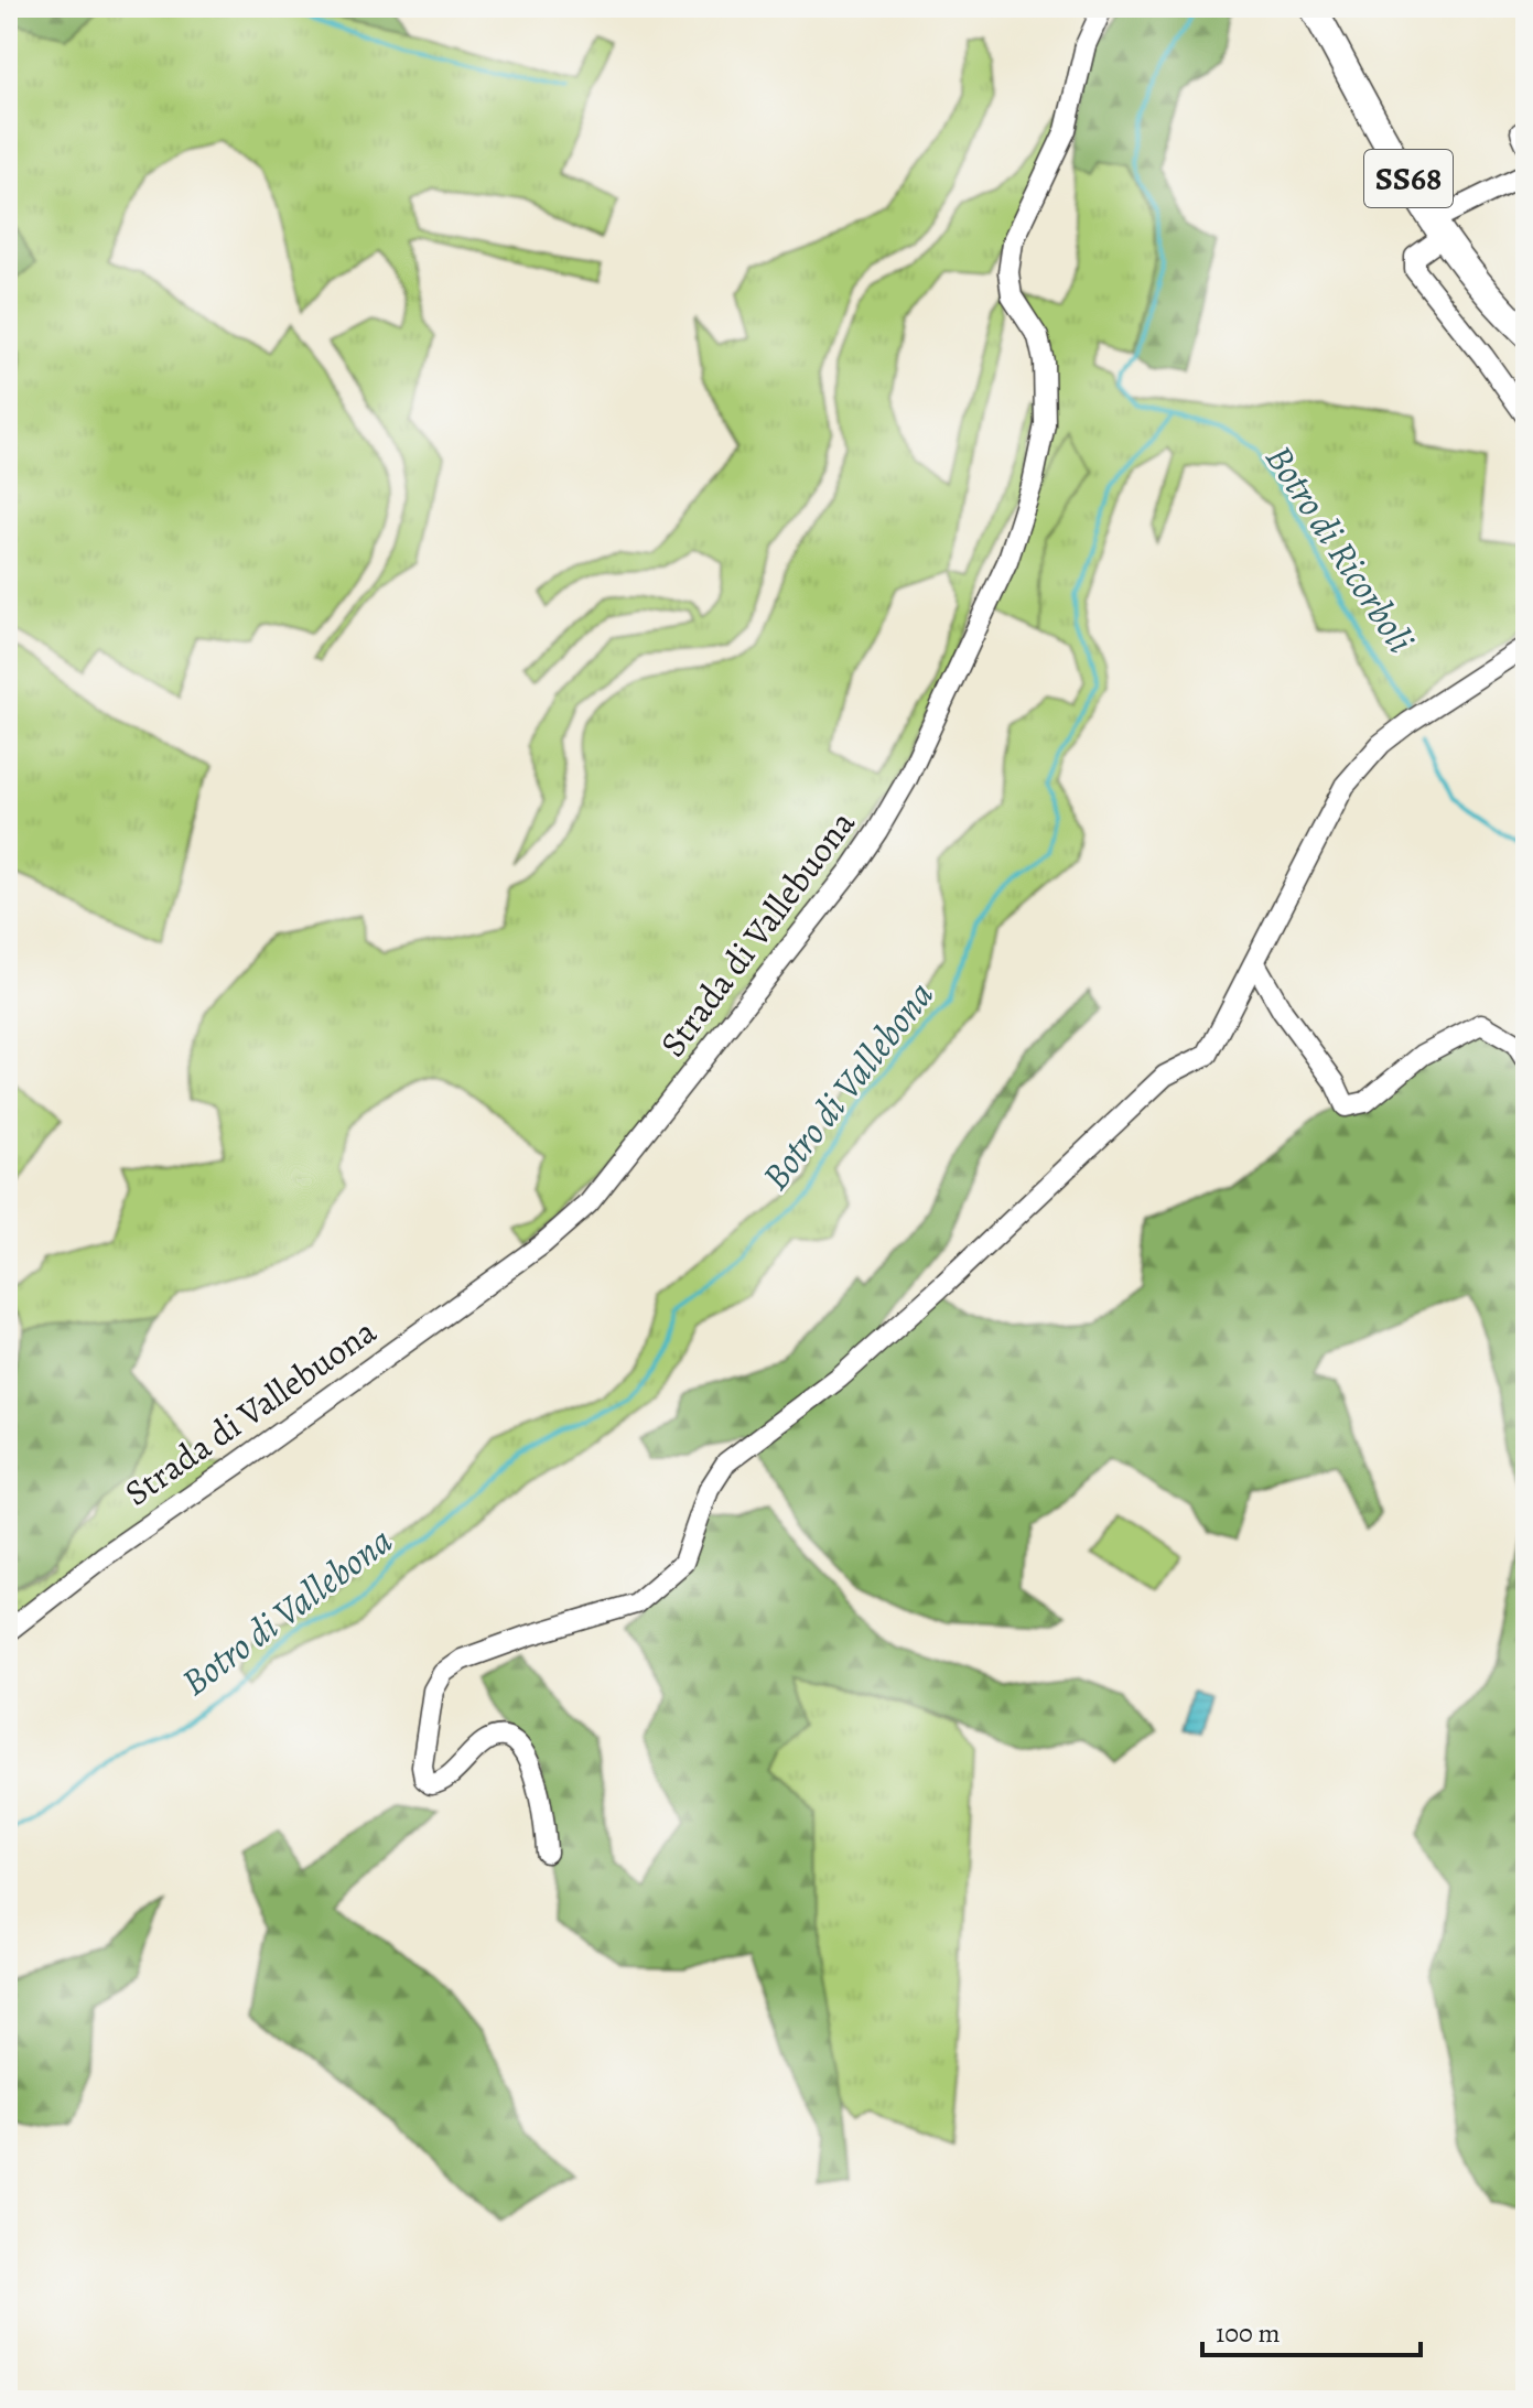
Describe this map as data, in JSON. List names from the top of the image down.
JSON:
{
  "streets": {
    "main road": ["SS68"],
    "street": ["Strada di Vallebuona"]
  },
  "water": ["Botro di Ricorboli", "Botro di Vallebona"],
  "scale_bar": "100 m"
}
